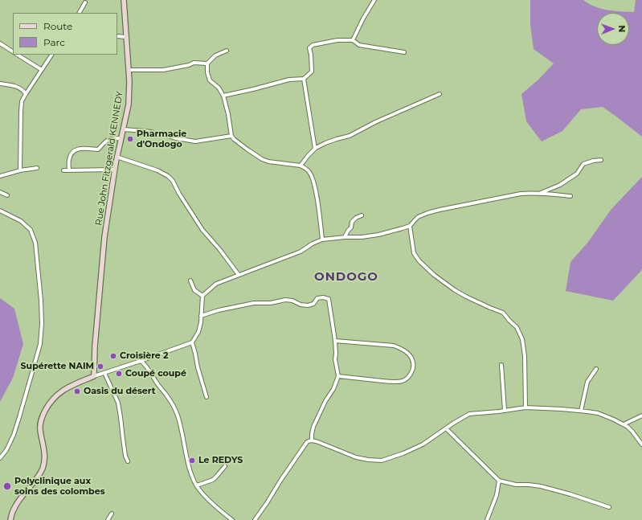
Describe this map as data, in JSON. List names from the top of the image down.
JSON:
{
  "streets": {
    "street": ["Rue John Fitzgerald KENNEDY"]
  },
  "districts": ["ONDOGO"],
  "places": [
    "Pharmacie d'Ondogo",
    "Croisière 2",
    "Supérette NAIM",
    "Coupé coupé",
    "Oasis du désert",
    "Le REDYS",
    "Polyclinique aux soins des colombes"
  ],
  "legend": ["Route", "Parc"],
  "north": "right"
}
